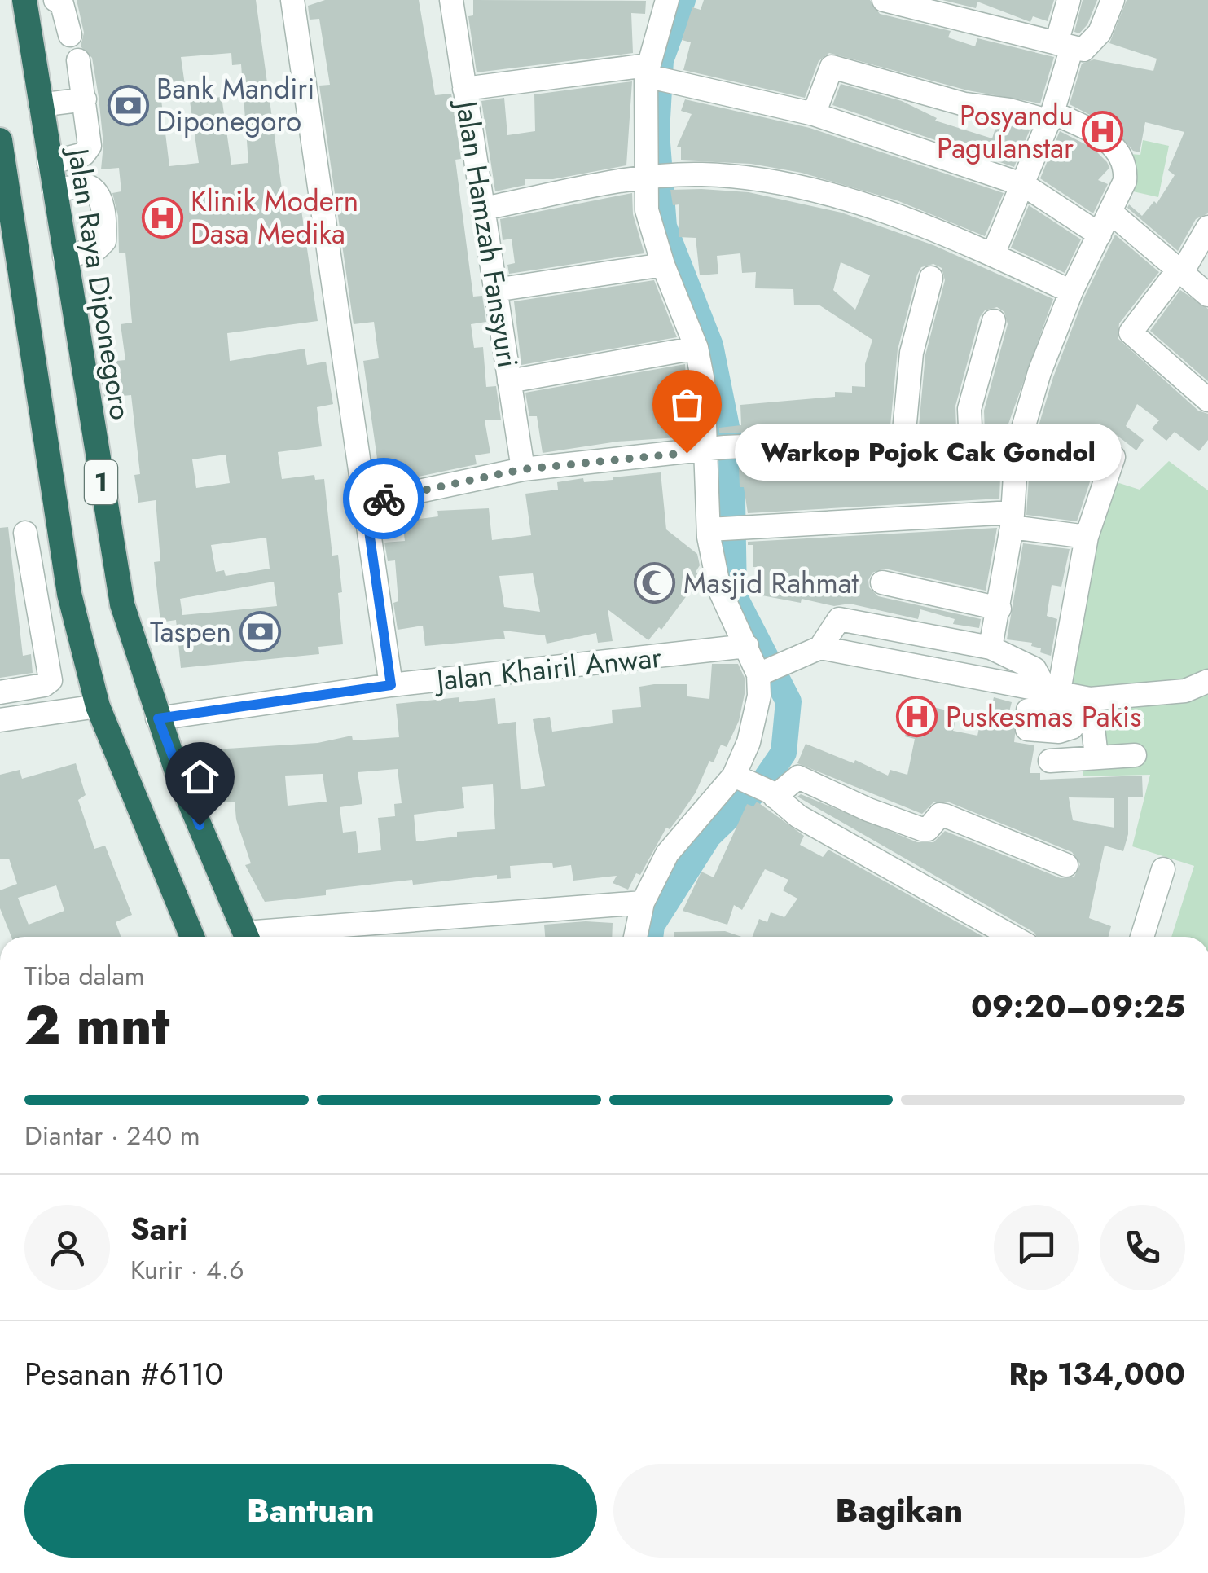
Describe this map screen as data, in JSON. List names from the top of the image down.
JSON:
{
  "streets": {
    "highway": ["Jalan Raya Diponegoro", "1"],
    "street": ["Jalan Hamzah Fansyuri", "Jalan Khairil Anwar"]
  },
  "crossings": [
    ["Jalan Raya Diponegoro", "Jalan Khairil Anwar"]
  ],
  "places": {
    "bank": ["Bank Mandiri Diponegoro", "Taspen"],
    "hospital": ["Posyandu Pagulanstar", "Klinik Modern Dasa Medika", "Puskesmas Pakis"],
    "other": ["Warkop Pojok Cak Gondol"],
    "mosque": ["Masjid Rahmat"]
  },
  "page": {
    "bubble": "Warkop Pojok Cak Gondol",
    "heading": ["2 mnt", "Tiba dalam", "09:20–09:25"],
    "panel": [
      "Sari",
      "Kurir · 4.6",
      "Pesanan #6110",
      "Rp 134,000"
    ],
    "bar": "Diantar · 240 m",
    "buttons": ["Bantuan", "Bagikan"]
  }
}
